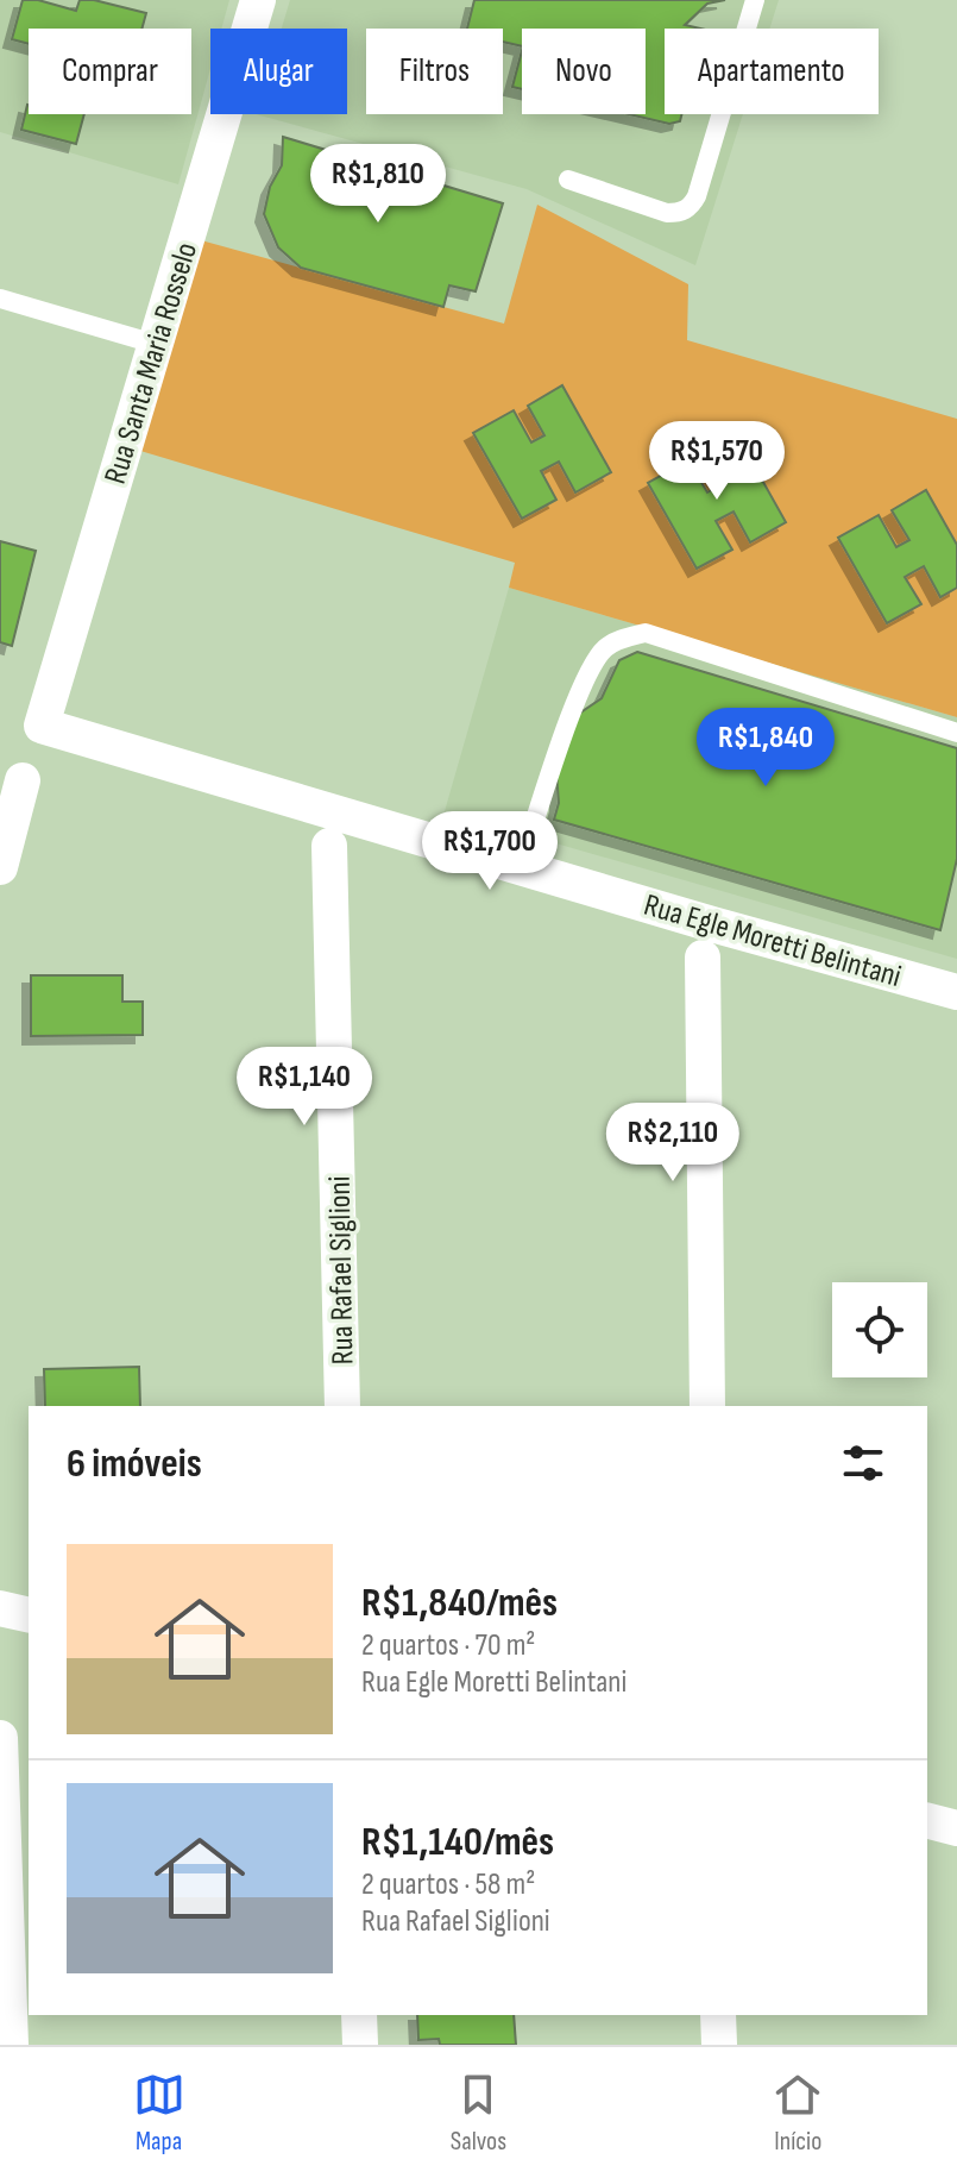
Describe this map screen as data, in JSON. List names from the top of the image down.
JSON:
{
  "streets": {
    "street": ["Rua Santa Maria Rosselo", "Rua Egle Moretti Belintani", "Rua Rafael Siglioni"]
  },
  "crossings": [
    ["Rua Santa Maria Rosselo", "Rua Egle Moretti Belintani"]
  ],
  "page": {
    "chip": [
      "Comprar",
      "Alugar",
      "Filtros",
      "Novo",
      "Apartamento"
    ],
    "price": [
      "R$1,810",
      "R$1,570",
      "R$1,840",
      "R$1,700",
      "R$1,140",
      "R$2,110"
    ],
    "heading": "6 imóveis",
    "list": [
      {
        "name": "R$1,840/mês",
        "note": "2 quartos · 70 m² · Rua Egle Moretti Belintani"
      },
      {
        "name": "R$1,140/mês",
        "note": "2 quartos · 58 m² · Rua Rafael Siglioni"
      }
    ],
    "tabs": ["Mapa", "Salvos", "Início"]
  }
}
